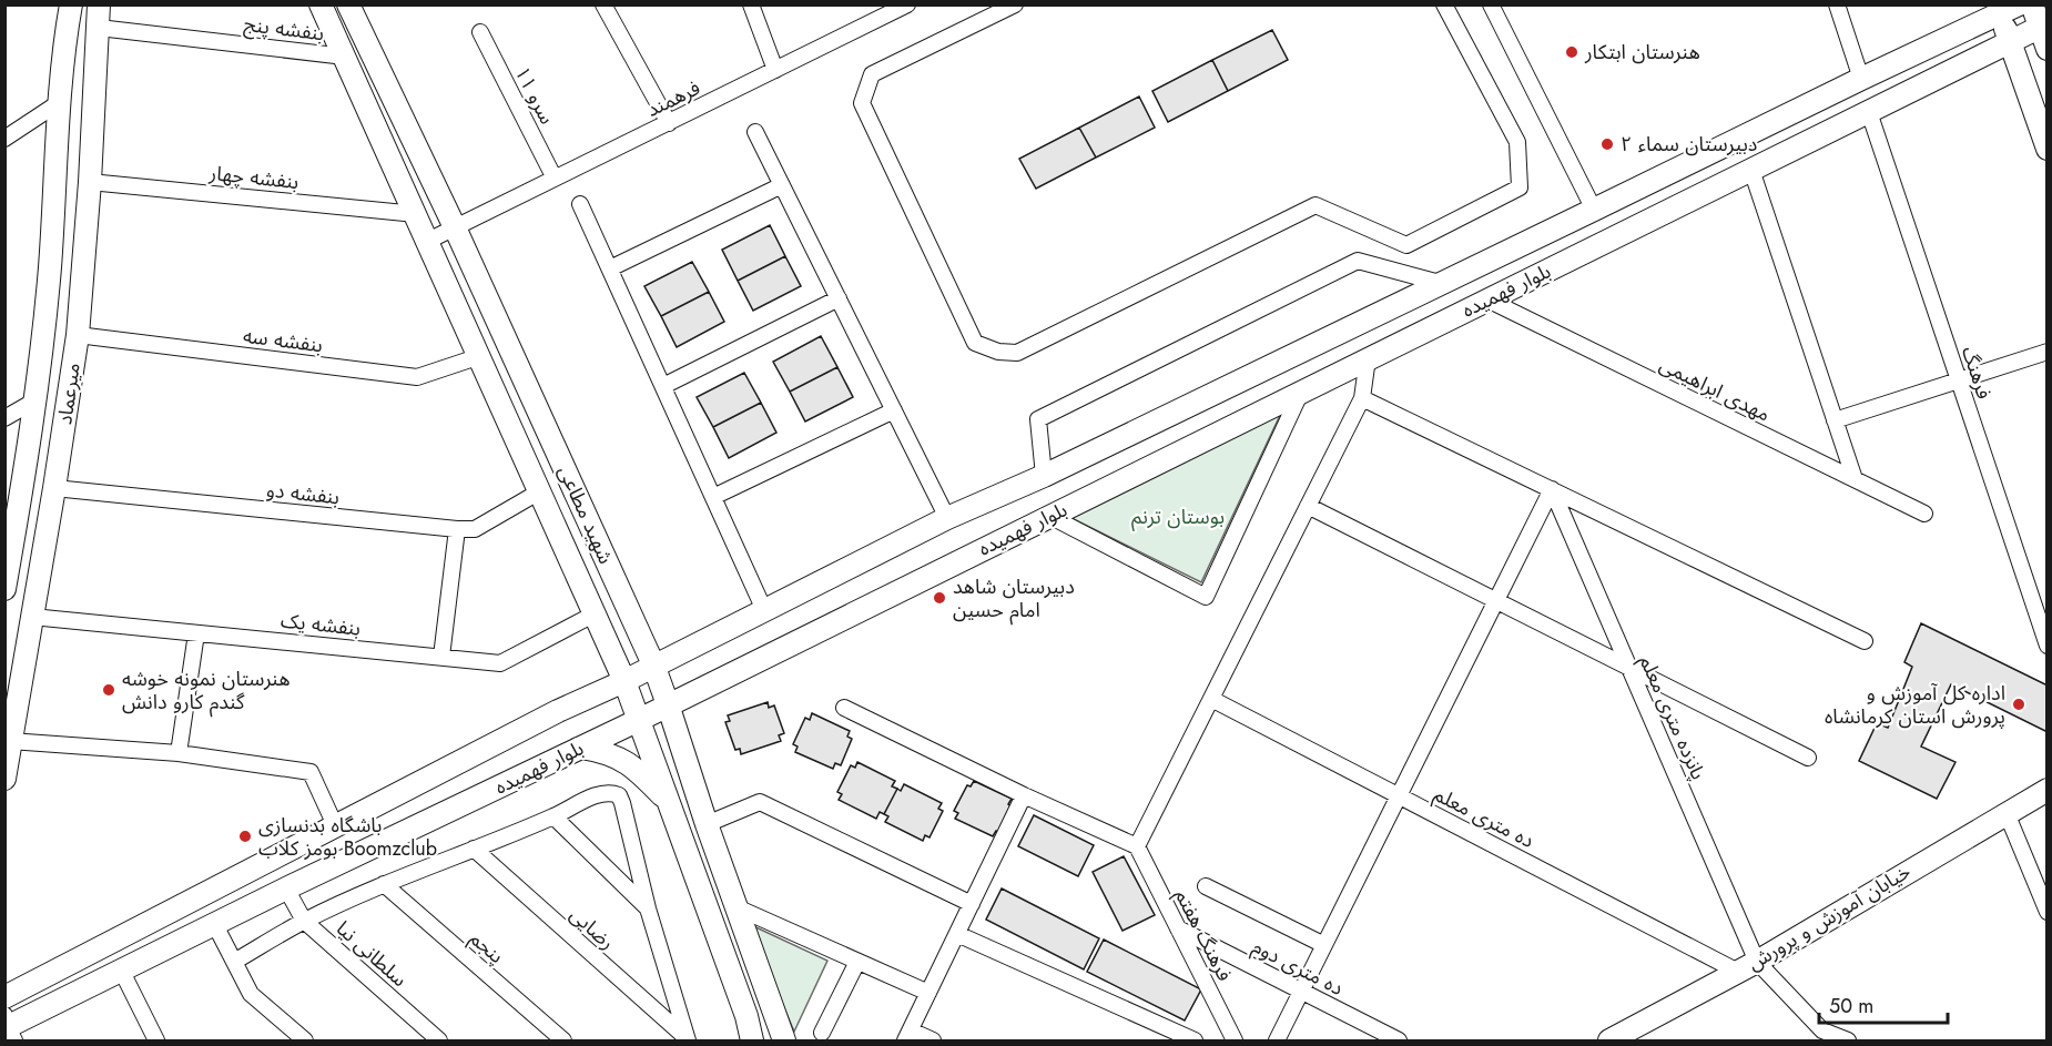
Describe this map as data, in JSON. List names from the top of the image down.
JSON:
{
  "streets": {
    "street": [
      "بنفشه پنج",
      "۱۱ سرو",
      "فرهمند",
      "بنفشه چهار",
      "بلوار فهمیده",
      "بنفشه سه",
      "فرهنگ",
      "مهدی ابراهیمی",
      "میرعماد",
      "بنفشه دو",
      "شهید مطاعی",
      "بنفشه یک",
      "پانزده متری معلم",
      "ده متری معلم",
      "خیابان آموزش و پرورش",
      "رضایی",
      "فرهنگ هفتم",
      "پنجم",
      "سلطانی نیا",
      "ده متری دوم"
    ]
  },
  "crossings": [
    ["بنفشه پنج", "میرعماد"],
    ["بنفشه پنج", "شهید مطاعی"],
    ["۱۱ سرو", "فرهمند"],
    ["فرهمند", "شهید مطاعی"],
    ["بنفشه چهار", "میرعماد"],
    ["بنفشه چهار", "شهید مطاعی"],
    ["بلوار فهمیده", "فرهنگ"],
    ["بلوار فهمیده", "مهدی ابراهیمی"],
    ["بلوار فهمیده", "شهید مطاعی"],
    ["بلوار فهمیده", "سلطانی نیا"],
    ["بنفشه سه", "میرعماد"],
    ["بنفشه سه", "شهید مطاعی"],
    ["میرعماد", "بنفشه دو"],
    ["میرعماد", "بنفشه یک"],
    ["بنفشه دو", "شهید مطاعی"],
    ["شهید مطاعی", "بنفشه یک"],
    ["پانزده متری معلم", "ده متری معلم"],
    ["پانزده متری معلم", "خیابان آموزش و پرورش"],
    ["ده متری معلم", "خیابان آموزش و پرورش"],
    ["فرهنگ هفتم", "ده متری دوم"]
  ],
  "parks": ["بوستان ترنم"],
  "places": [
    "هنرستان ابتکار",
    "دبیرستان سماء ٢",
    "دبیرستان شاهد امام حسین",
    "هنرستان نمونه خوشه گندم کارو دانش",
    "اداره کل آموزش و پرورش استان کرمانشاه",
    "باشگاه بدنسازی بومز کلاب Boomzclub"
  ],
  "scale_bar": "50 m"
}
